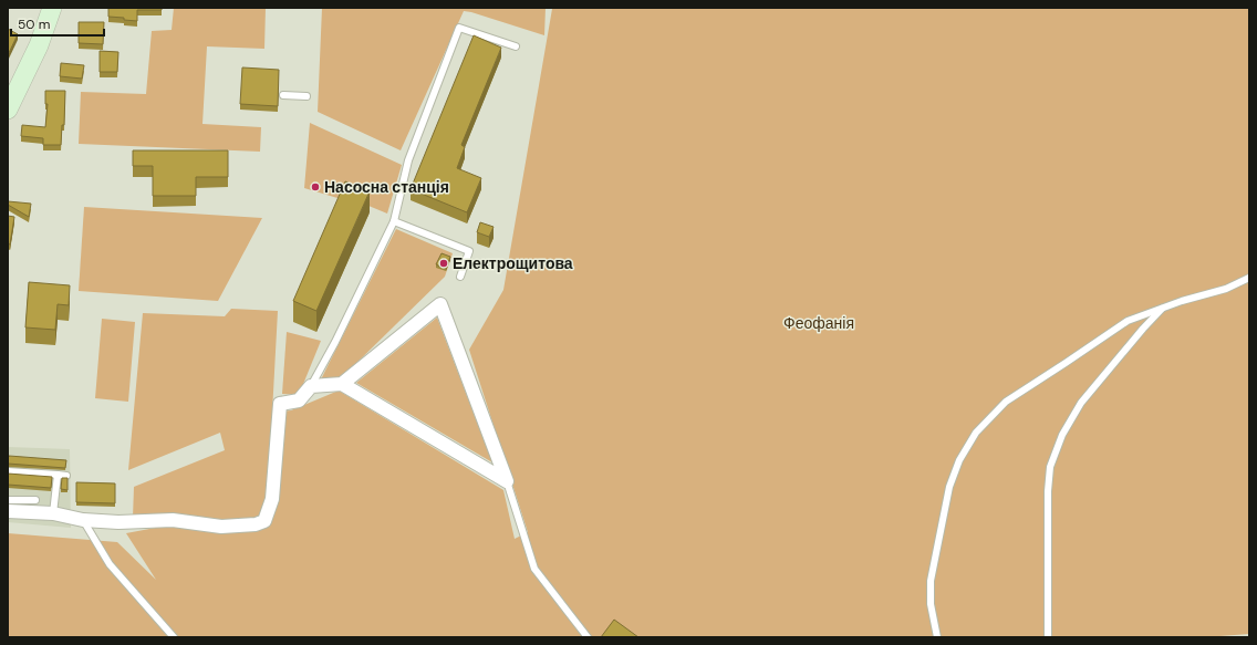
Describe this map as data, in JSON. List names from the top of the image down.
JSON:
{
  "parks": ["Феофанія"],
  "places": ["Насосна станція", "Електрощитова"],
  "scale_bar": "50 m"
}
